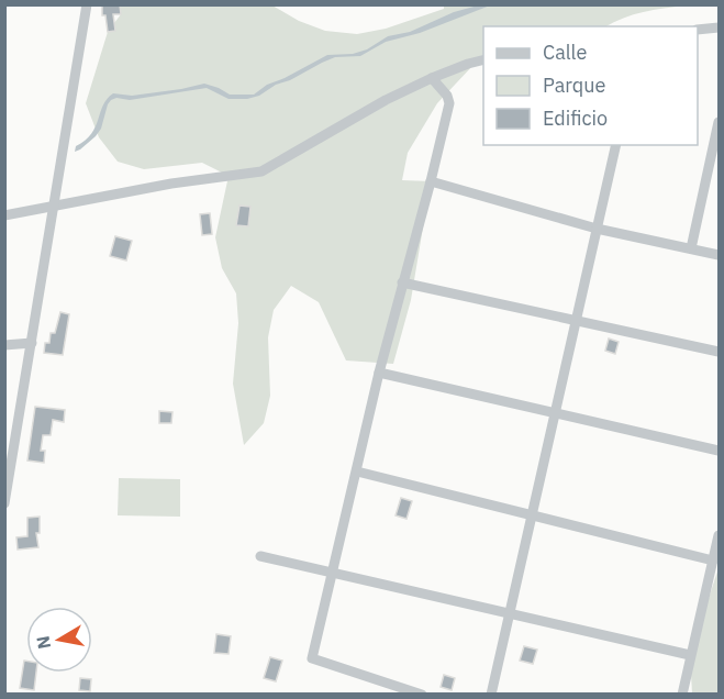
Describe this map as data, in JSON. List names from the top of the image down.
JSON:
{
  "legend": ["Calle", "Parque", "Edificio"],
  "north": "left"
}
